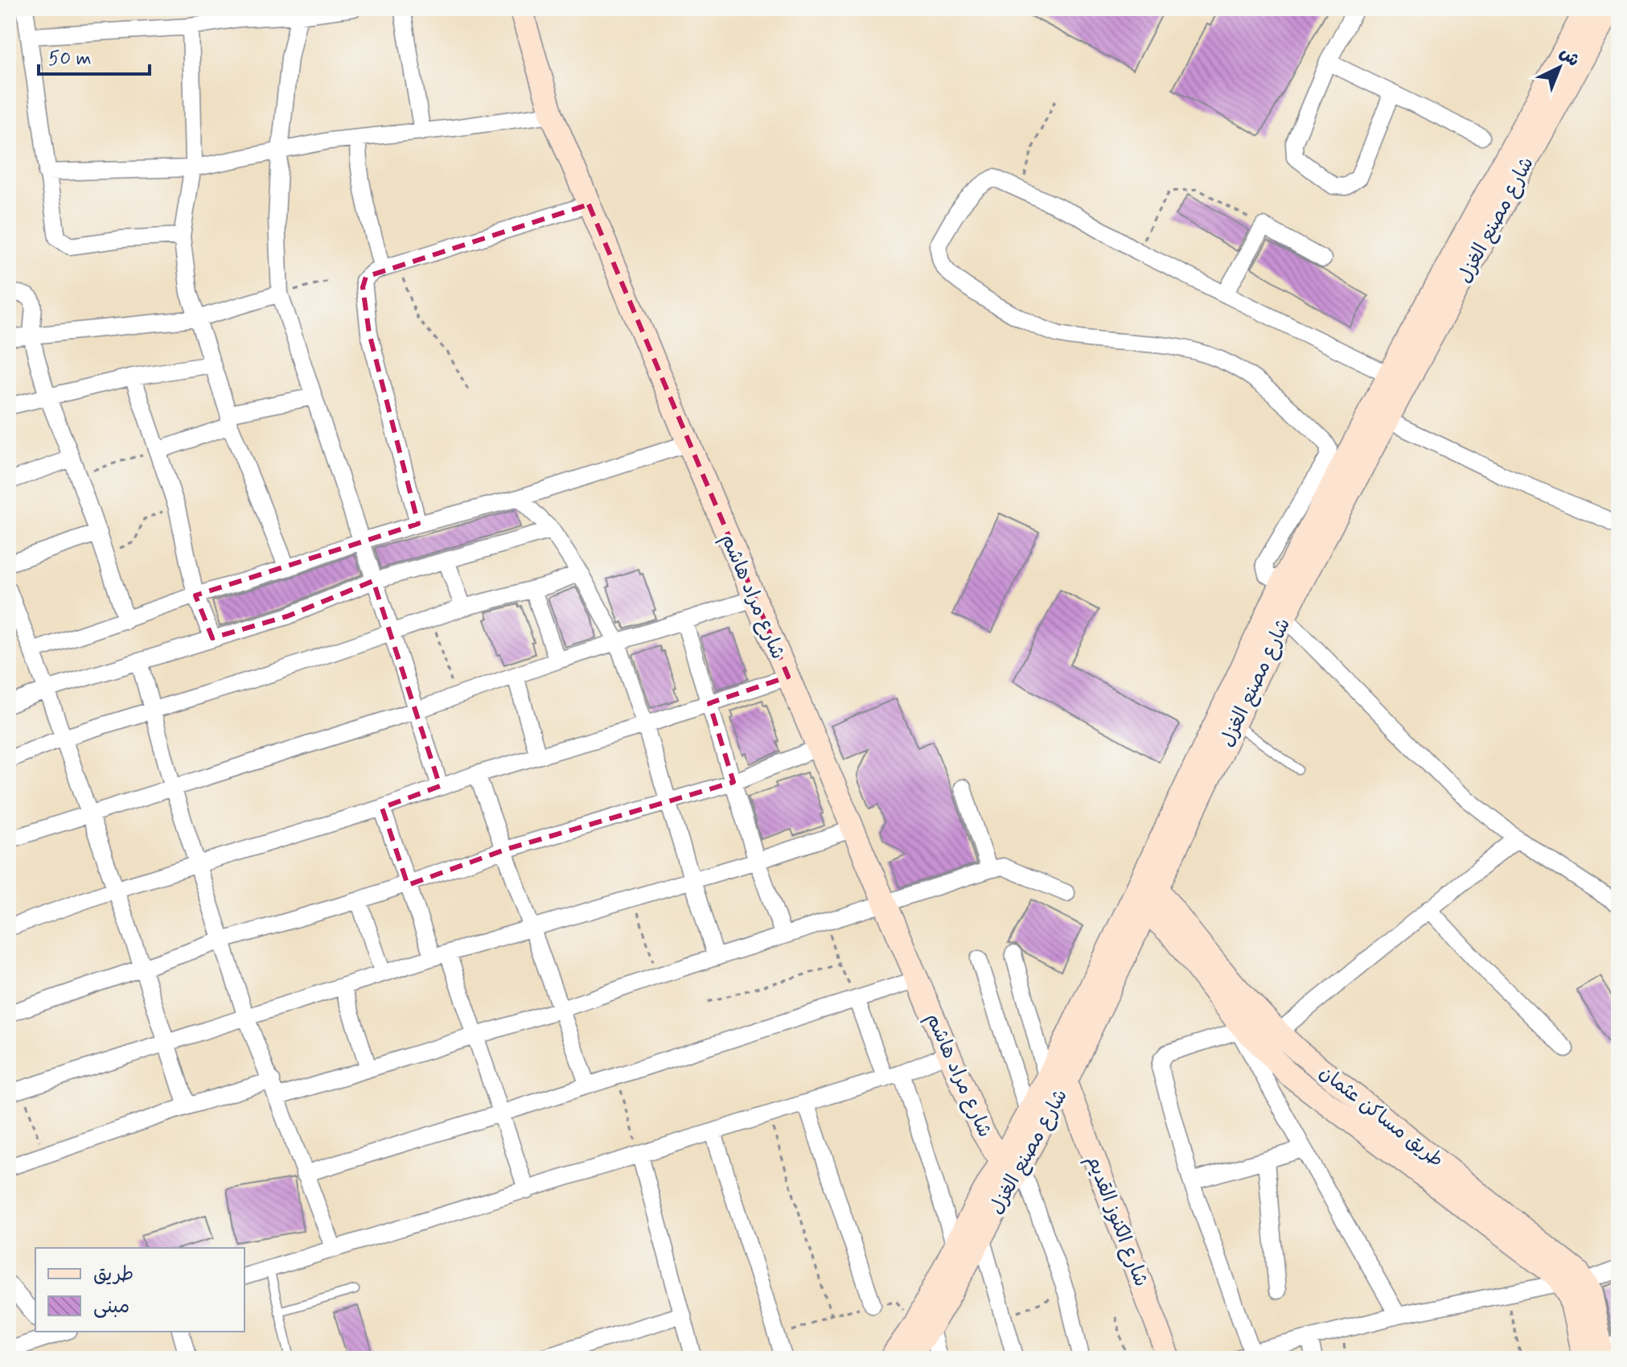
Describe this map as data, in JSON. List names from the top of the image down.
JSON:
{
  "streets": {
    "street": [
      "شارع مصنع الغزل",
      "شارع مراد هاشم",
      "طريق مساكن عثمان",
      "شارع الكنوز القديم"
    ]
  },
  "crossings": [
    ["شارع مصنع الغزل", "شارع مراد هاشم"],
    ["شارع مصنع الغزل", "طريق مساكن عثمان"],
    ["شارع مصنع الغزل", "شارع الكنوز القديم"]
  ],
  "legend": ["طريق", "مبنى"],
  "scale_bar": "50 m",
  "north": "top right"
}
